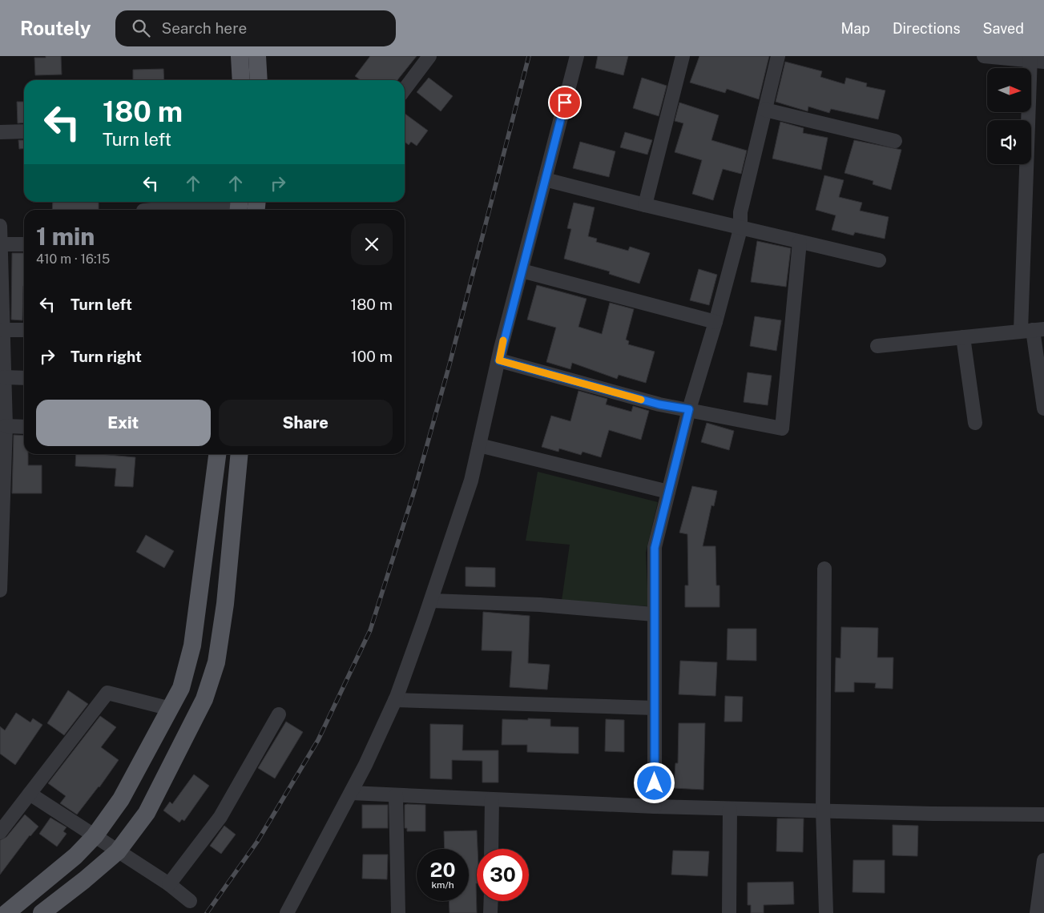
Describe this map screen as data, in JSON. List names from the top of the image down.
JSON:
{
  "north": "right",
  "page": {
    "header": "Routely",
    "search": "Search here",
    "nav": ["Map", "Directions", "Saved"],
    "turn": ["180 m", "Turn left"],
    "heading": ["1 min", "410 m · 16:15"],
    "list": [
      {
        "name": "Turn left",
        "value": "180 m"
      },
      {
        "name": "Turn right",
        "value": "100 m"
      }
    ],
    "buttons": ["Exit", "Share"],
    "speed": "20 km/h",
    "limit": "30"
  }
}
